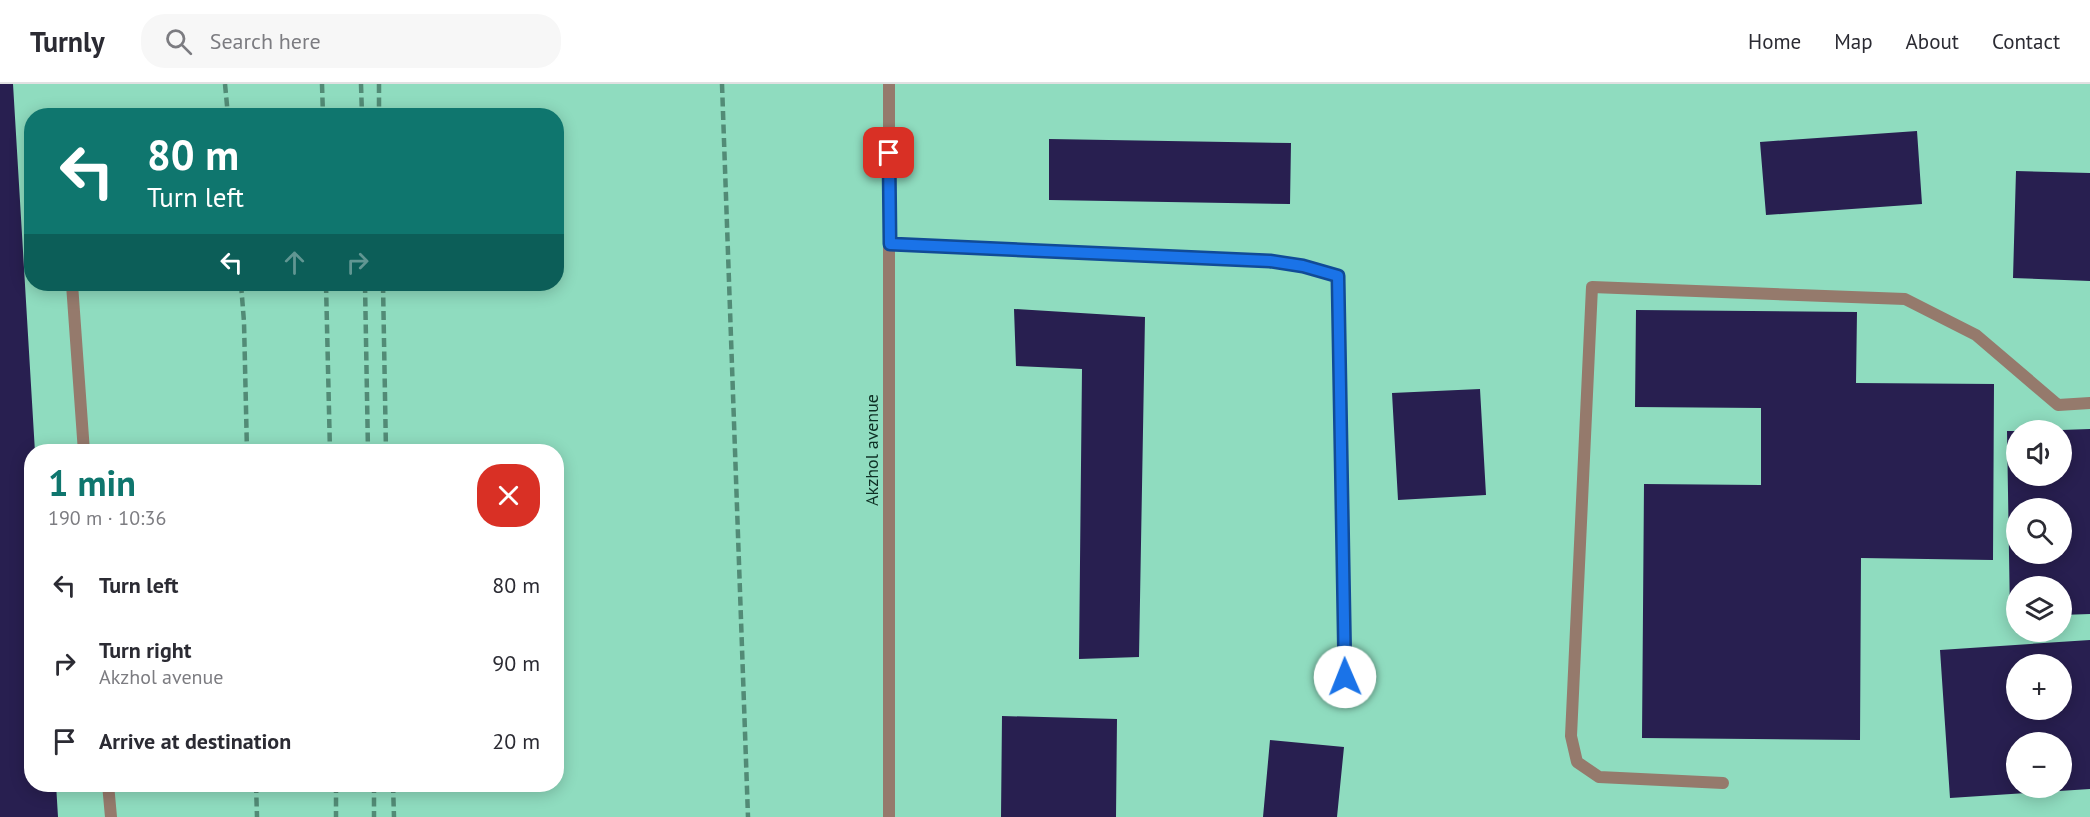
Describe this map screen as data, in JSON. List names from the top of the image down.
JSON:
{
  "streets": {
    "street": ["Akzhol avenue"]
  },
  "page": {
    "header": "Turnly",
    "search": "Search here",
    "nav": [
      "Home",
      "Map",
      "About",
      "Contact"
    ],
    "turn": ["80 m", "Turn left"],
    "map_buttons": ["+", "−"],
    "heading": ["1 min", "190 m · 10:36"],
    "list": [
      {
        "name": "Turn left",
        "value": "80 m"
      },
      {
        "name": "Turn right",
        "note": "Akzhol avenue",
        "value": "90 m"
      },
      {
        "name": "Arrive at destination",
        "value": "20 m"
      }
    ]
  }
}
